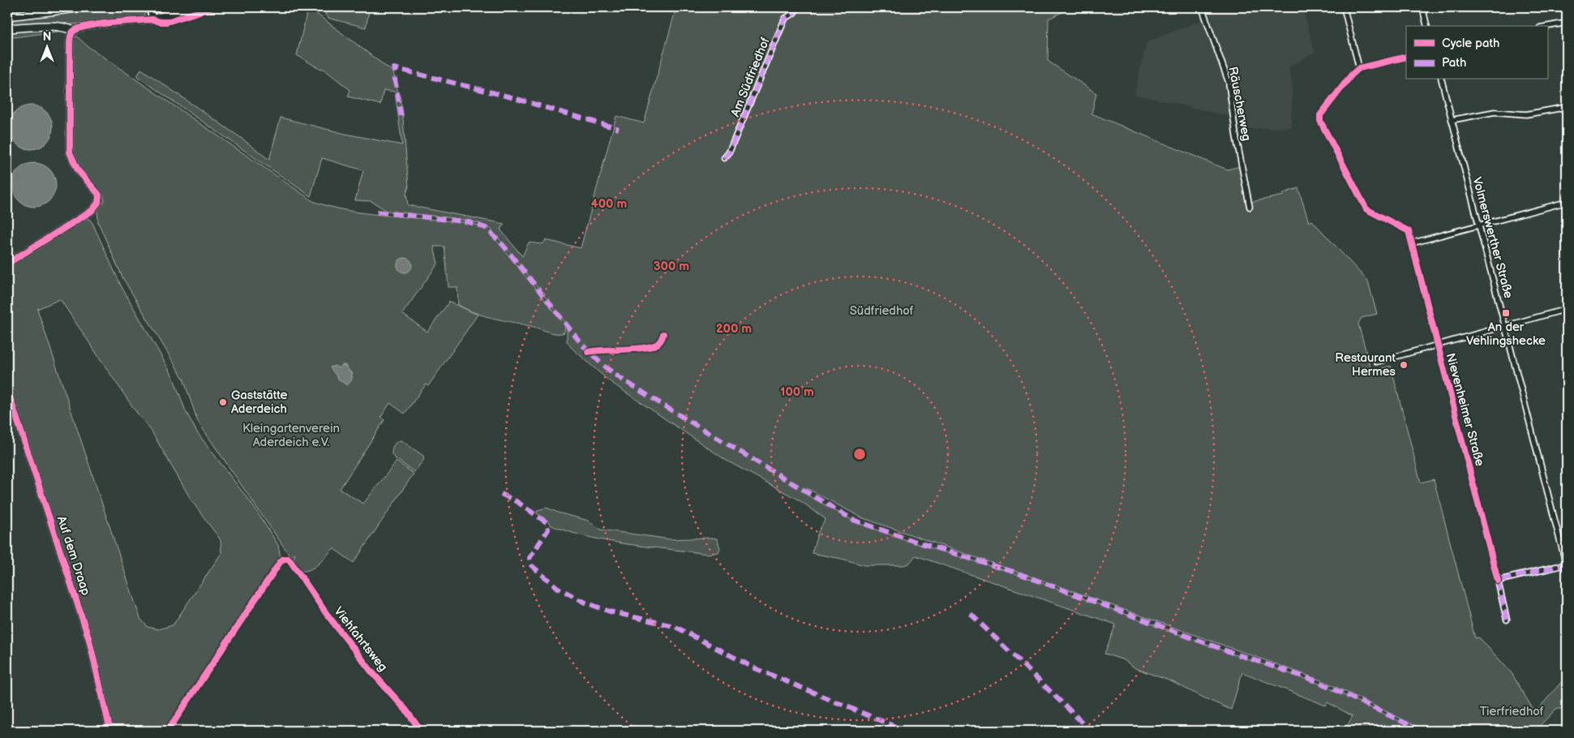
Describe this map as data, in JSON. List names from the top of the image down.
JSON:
{
  "streets": {
    "street": [
      "Am Südfriedhof",
      "Räuscherweg",
      "Volmerswerther Straße",
      "Nievenheimer Straße",
      "Auf dem Draap",
      "Viehfahrtsweg"
    ]
  },
  "parks": ["Südfriedhof", "Kleingartenverein Aderdeich e.V.", "Tierfriedhof"],
  "places": {
    "transit": ["An der Vehlingshecke"],
    "other": ["Restaurant Hermes", "Gaststätte Aderdeich"]
  },
  "legend": ["Cycle path", "Path"],
  "north": "top",
  "rings": [
    "400 m",
    "300 m",
    "200 m",
    "100 m"
  ]
}
